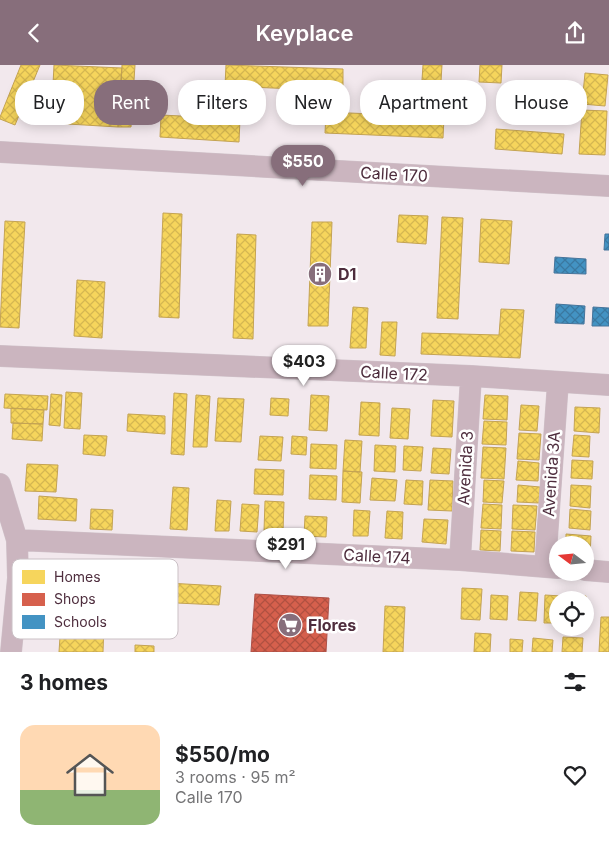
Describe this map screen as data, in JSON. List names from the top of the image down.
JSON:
{
  "streets": {
    "street": [
      "Calle 170",
      "Calle 172",
      "Avenida 3",
      "Avenida 3A",
      "Calle 174"
    ]
  },
  "crossings": [
    ["Calle 172", "Avenida 3"],
    ["Calle 172", "Avenida 3A"],
    ["Avenida 3", "Calle 174"]
  ],
  "places": {
    "building": ["D1"],
    "supermarket": ["Flores"]
  },
  "legend": ["Homes", "Shops", "Schools"],
  "north": "left",
  "page": {
    "header": "Keyplace",
    "chip": [
      "Buy",
      "Rent",
      "Filters",
      "New",
      "Apartment",
      "House"
    ],
    "price": ["$550", "$403", "$291"],
    "heading": "3 homes",
    "list": [
      {
        "name": "$550/mo",
        "note": "3 rooms · 95 m² · Calle 170"
      }
    ]
  }
}
